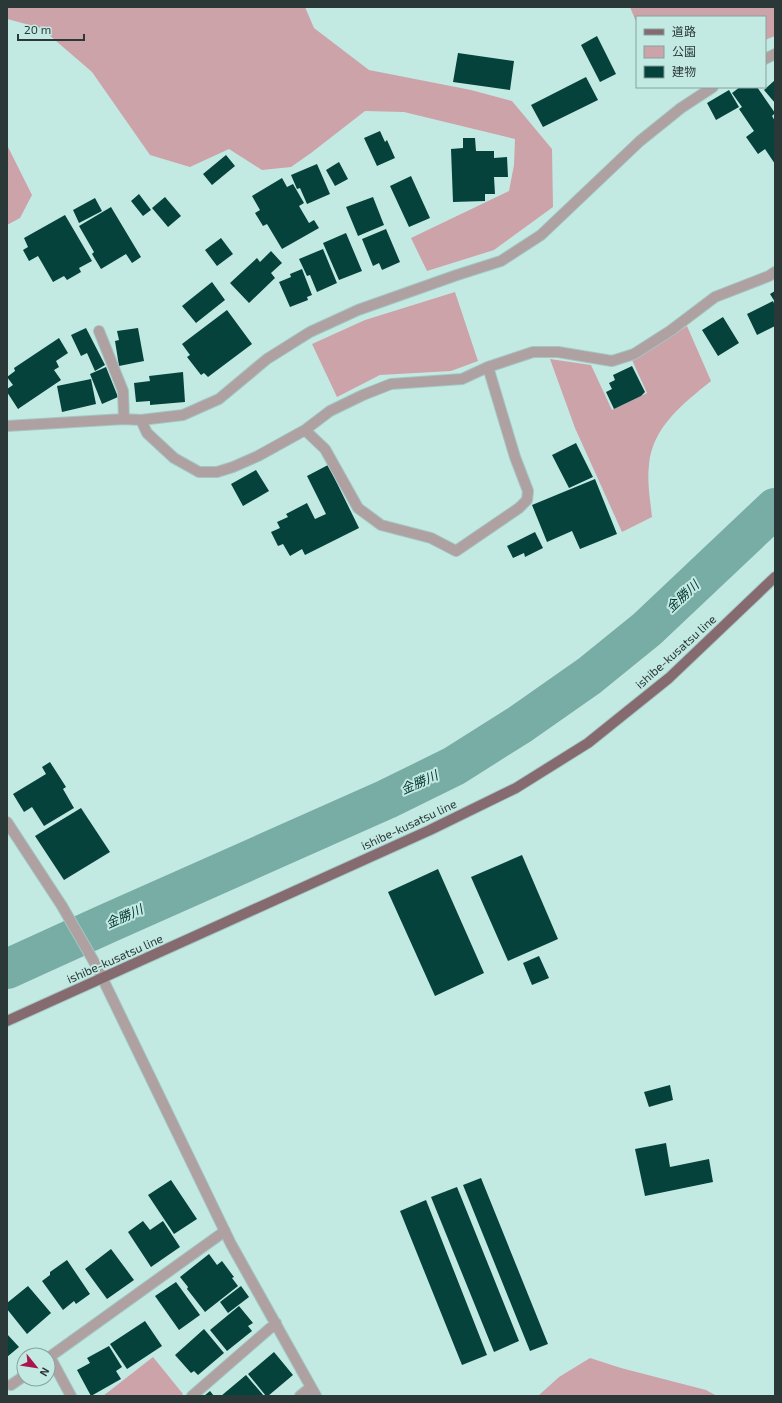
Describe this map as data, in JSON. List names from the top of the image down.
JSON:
{
  "streets": {
    "main road": ["ishibe-kusatsu line"]
  },
  "water": ["金勝川"],
  "legend": ["道路", "公園", "建物"],
  "scale_bar": "20 m",
  "north": "bottom right"
}
